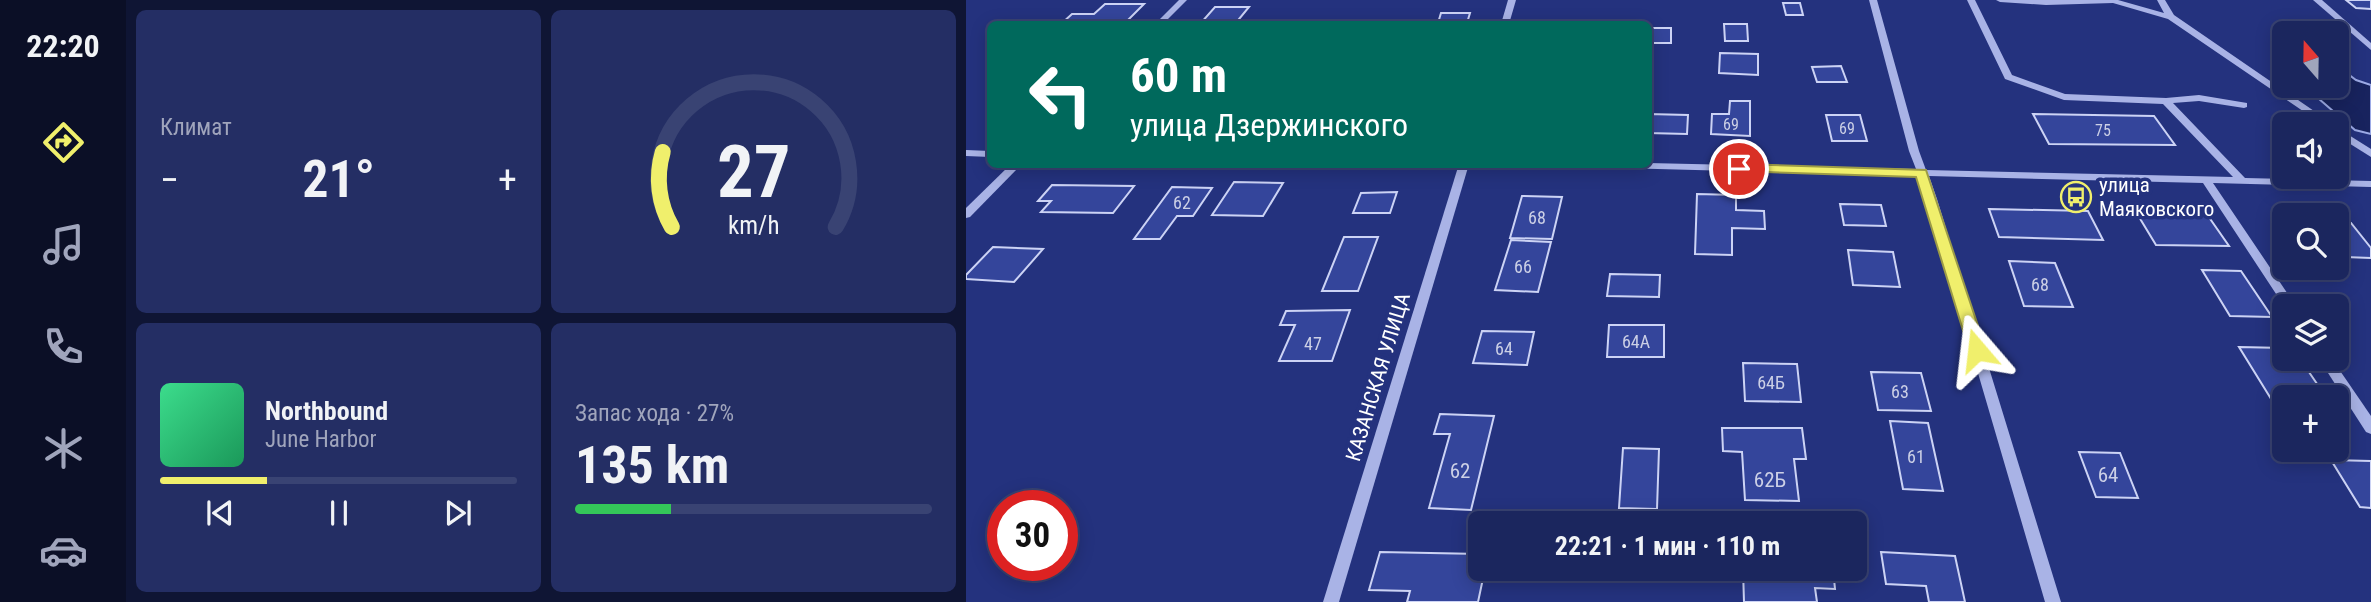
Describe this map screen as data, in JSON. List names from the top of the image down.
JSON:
{
  "streets": {
    "street": ["КАЗАНСКАЯ УЛИЦА"]
  },
  "places": {
    "bus stop": ["улица Маяковского"]
  },
  "house_numbers": [
    "69",
    "69",
    "75",
    "62",
    "68",
    "66",
    "68",
    "64А",
    "47",
    "64",
    "64Б",
    "63",
    "61",
    "62",
    "64",
    "62Б"
  ],
  "north": "top",
  "page": {
    "tabs": "22:20",
    "tile": [
      "Климат",
      ["Запас хода · 27%", "135 km"]
    ],
    "map_buttons": "+",
    "turn": ["60 m", "улица Дзержинского"],
    "heat": ["−", "21°", "+"],
    "song": ["Northbound", "June Harbor"],
    "limit": "30",
    "trip": "22:21 · 1 мин · 110 m",
    "gauge": ["27", "km/h"]
  }
}
